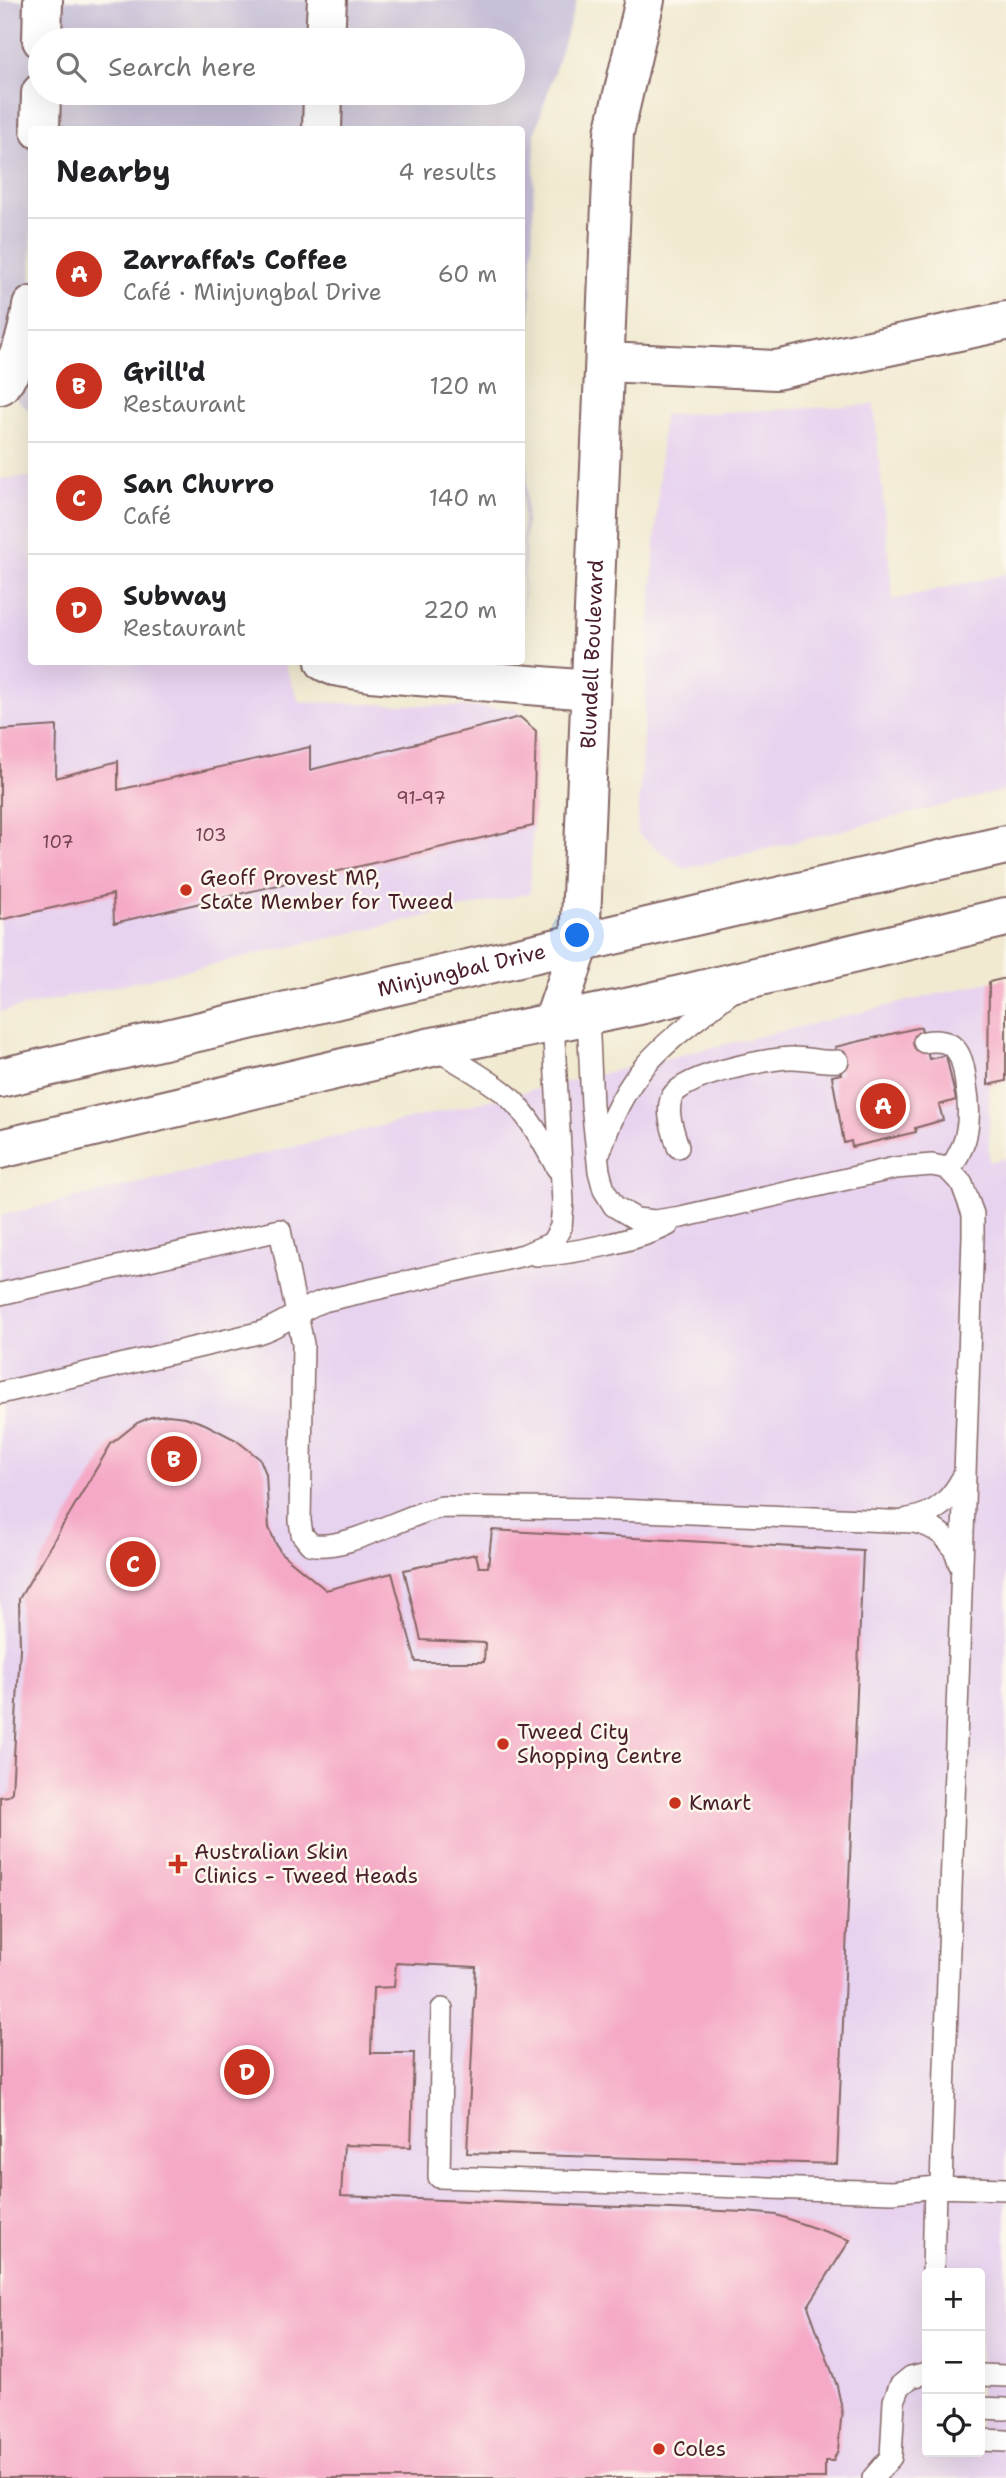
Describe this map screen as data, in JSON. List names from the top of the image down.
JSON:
{
  "streets": {
    "main road": ["Blundell Boulevard", "Minjungbal Drive"]
  },
  "crossings": [
    ["Blundell Boulevard", "Minjungbal Drive"]
  ],
  "places": {
    "other": [
      "Geoff Provest MP, State Member for Tweed",
      "Tweed City Shopping Centre",
      "Kmart",
      "Coles"
    ],
    "health": ["Australian Skin Clinics - Tweed Heads"]
  },
  "house_numbers": ["91-97", "103", "107"],
  "page": {
    "search": "Search here",
    "heading": ["Nearby", "4 results"],
    "list": [
      {
        "mark": "A",
        "name": "Zarraffa's Coffee",
        "note": "Café · Minjungbal Drive",
        "value": "60 m"
      },
      {
        "mark": "B",
        "name": "Grill'd",
        "note": "Restaurant",
        "value": "120 m"
      },
      {
        "mark": "C",
        "name": "San Churro",
        "note": "Café",
        "value": "140 m"
      },
      {
        "mark": "D",
        "name": "Subway",
        "note": "Restaurant",
        "value": "220 m"
      }
    ],
    "pins": [
      "A",
      "B",
      "C",
      "D"
    ],
    "map_buttons": ["+", "−"]
  }
}
